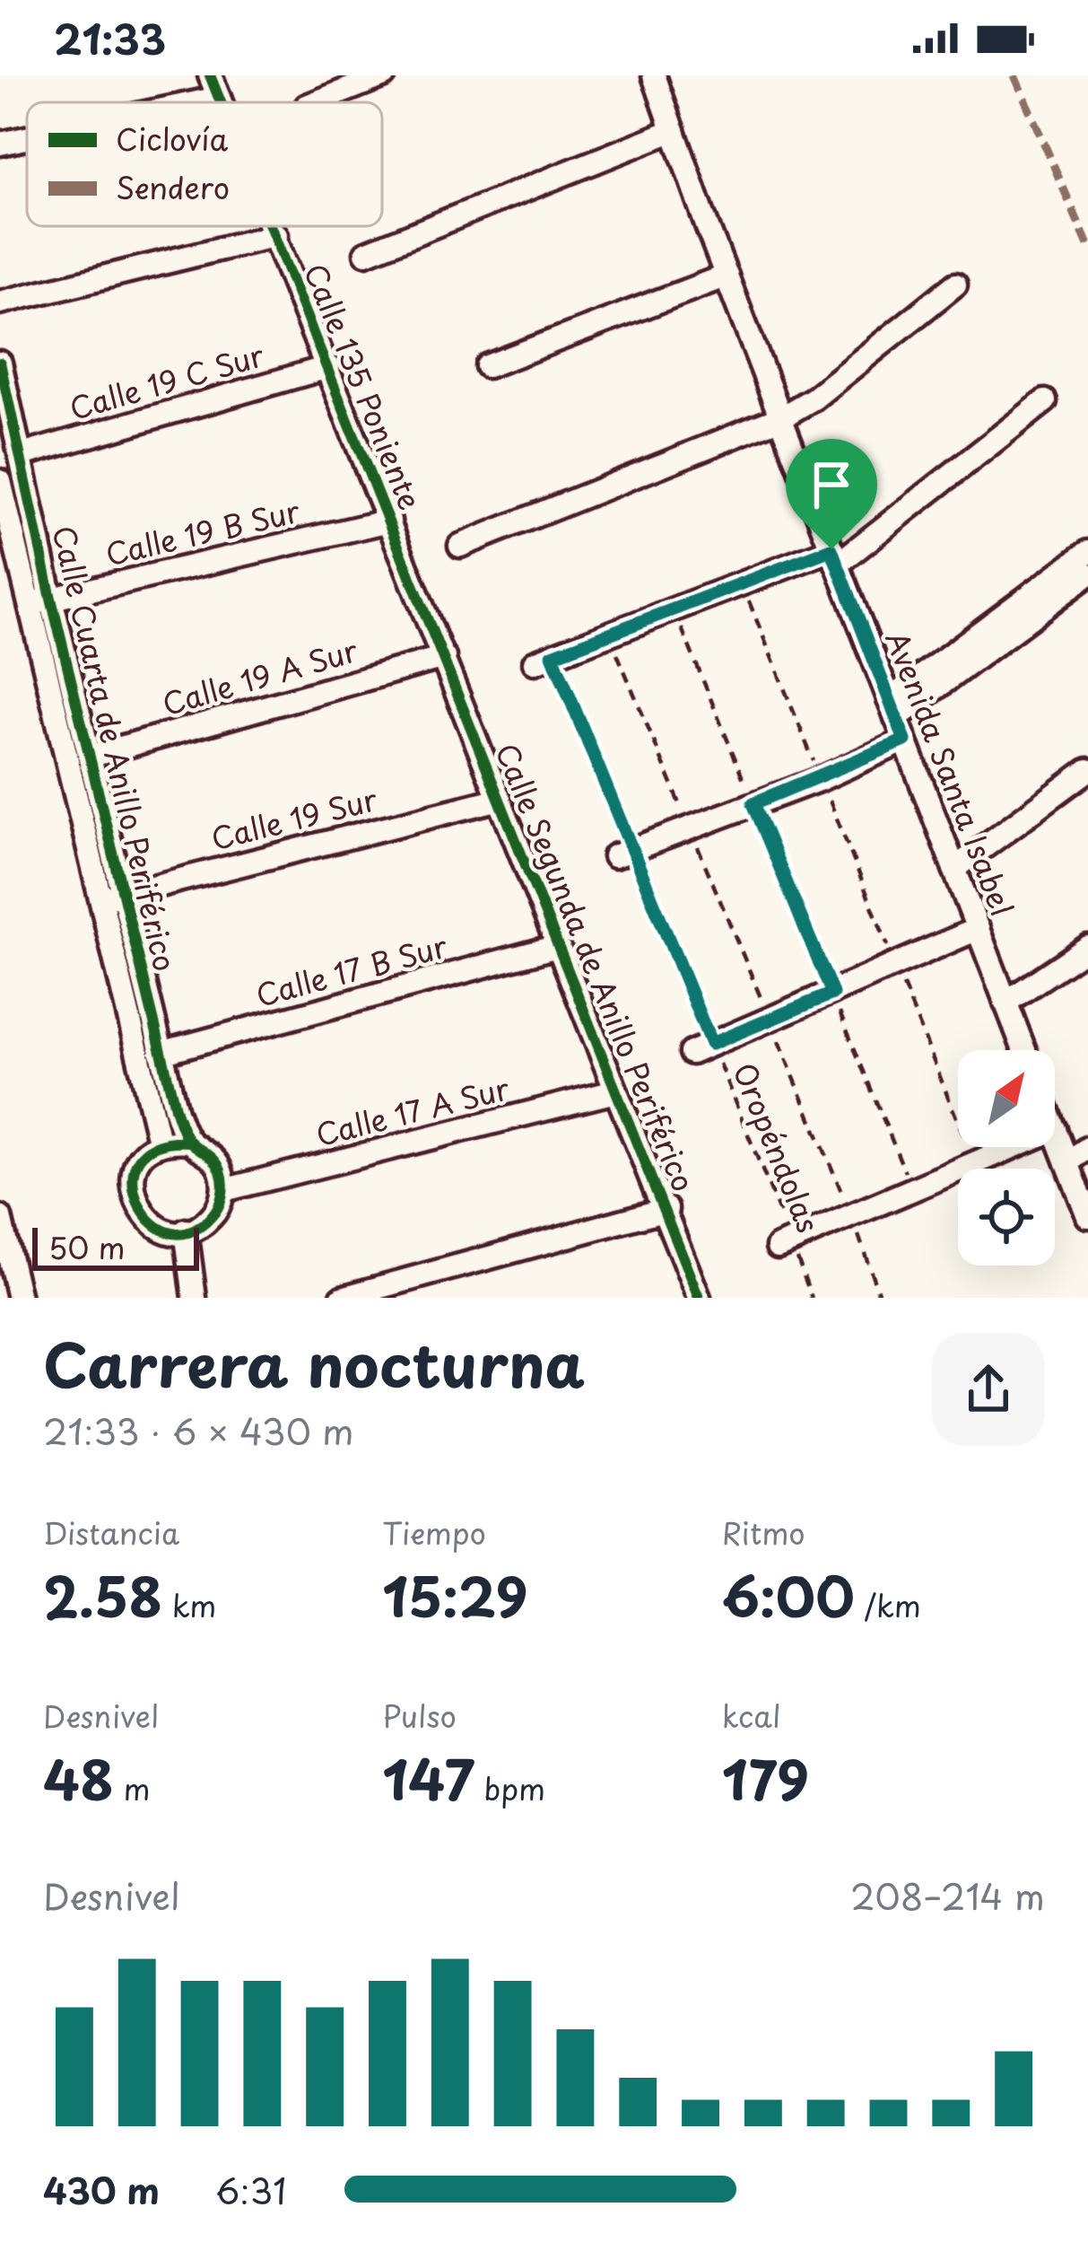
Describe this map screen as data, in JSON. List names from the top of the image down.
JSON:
{
  "streets": {
    "street": [
      "Calle 19 C Sur",
      "Calle 135 Poniente",
      "Calle 19 B Sur",
      "Calle 19 A Sur",
      "Calle Cuarta de Anillo Periférico",
      "Avenida Santa Isabel",
      "Calle 19 Sur",
      "Calle Segunda de Anillo Periférico",
      "Calle 17 B Sur",
      "Calle 17 A Sur"
    ],
    "path": ["Oropéndolas"]
  },
  "crossings": [
    ["Calle 19 C Sur", "Calle 135 Poniente"],
    ["Calle 19 C Sur", "Calle Cuarta de Anillo Periférico"],
    ["Calle 135 Poniente", "Calle 19 B Sur"],
    ["Calle 135 Poniente", "Calle 19 A Sur"],
    ["Calle 135 Poniente", "Calle Segunda de Anillo Periférico"],
    ["Calle 19 B Sur", "Calle Cuarta de Anillo Periférico"],
    ["Calle 19 A Sur", "Calle Cuarta de Anillo Periférico"],
    ["Calle 19 A Sur", "Calle Segunda de Anillo Periférico"],
    ["Calle Cuarta de Anillo Periférico", "Calle 19 Sur"],
    ["Calle Cuarta de Anillo Periférico", "Calle 17 B Sur"],
    ["Calle Cuarta de Anillo Periférico", "Calle 17 A Sur"],
    ["Calle 19 Sur", "Calle Segunda de Anillo Periférico"],
    ["Calle Segunda de Anillo Periférico", "Calle 17 B Sur"],
    ["Calle Segunda de Anillo Periférico", "Calle 17 A Sur"]
  ],
  "legend": ["Ciclovía", "Sendero"],
  "scale_bar": "50 m",
  "north": "top right",
  "page": {
    "status": "21:33",
    "scale": "50 m",
    "heading": ["Carrera nocturna", "21:33 · 6 × 430 m"],
    "stats": [
      ["Distancia", "2.58 km"],
      ["Tiempo", "15:29"],
      ["Ritmo", "6:00 /km"],
      ["Desnivel", "48 m"],
      ["Pulso", "147 bpm"],
      ["kcal", "179"]
    ],
    "chart": ["Desnivel", "208–214 m"],
    "list": [
      {
        "name": "430 m",
        "note": "6:31"
      }
    ]
  }
}
